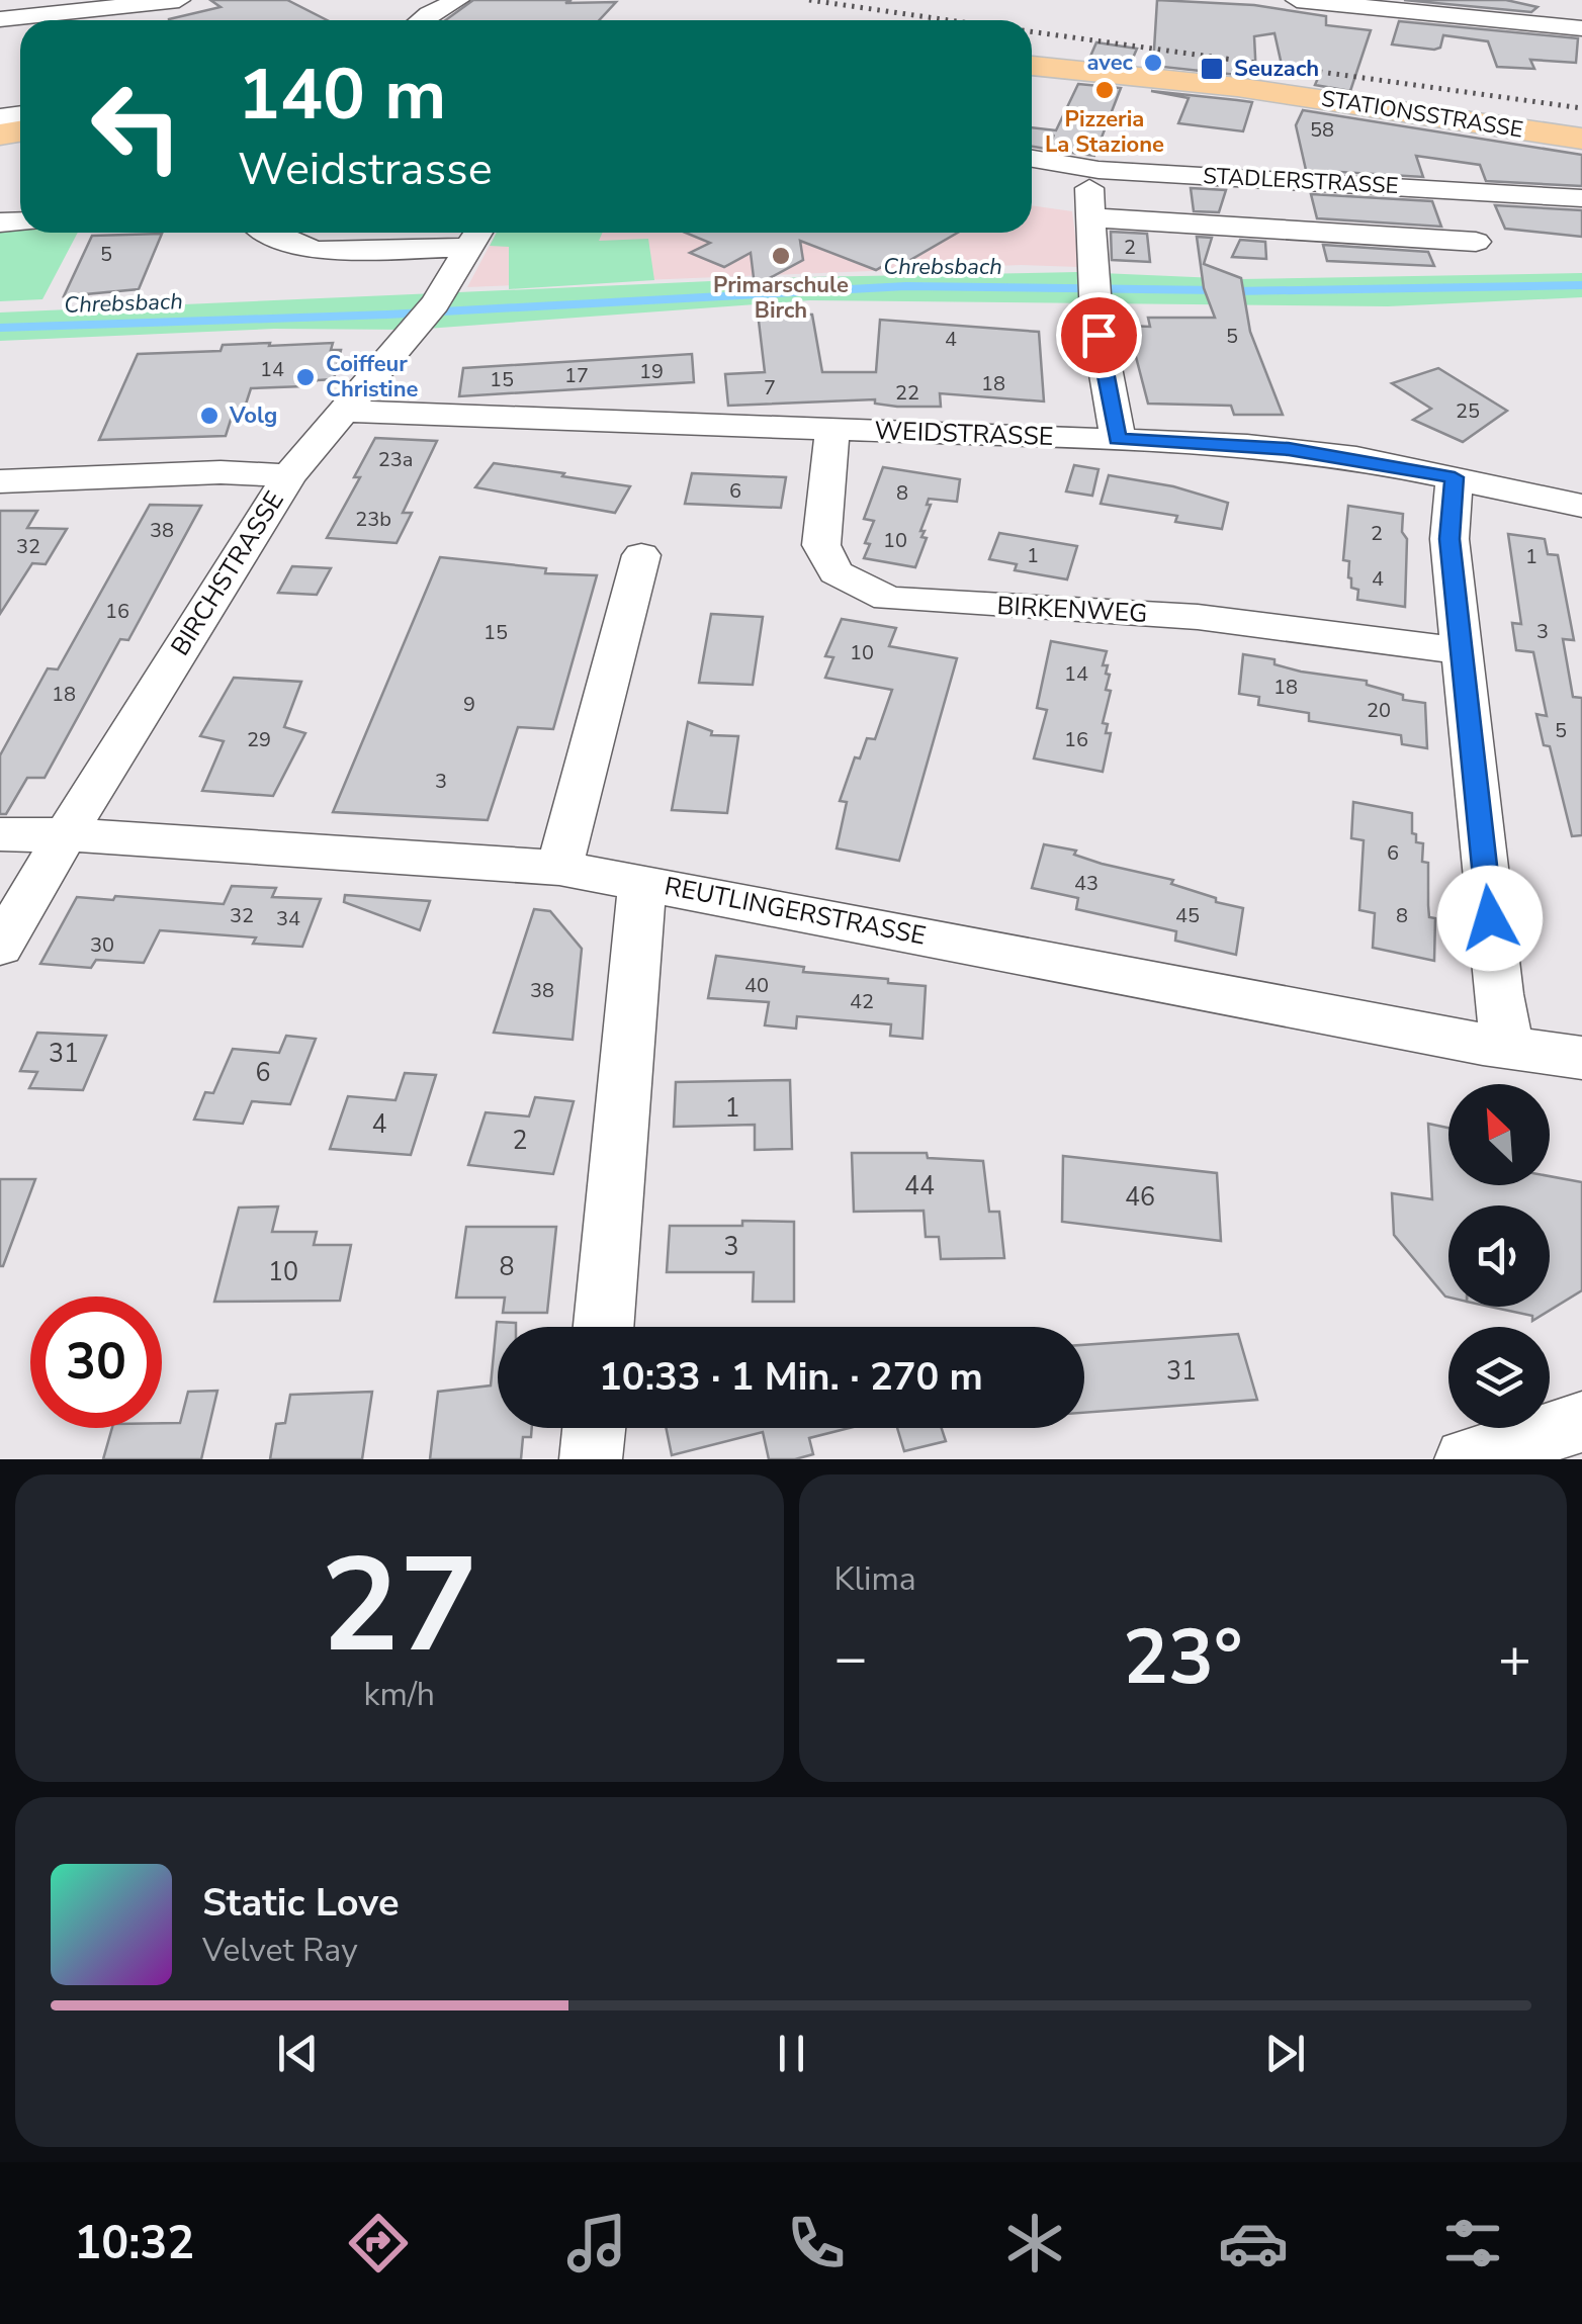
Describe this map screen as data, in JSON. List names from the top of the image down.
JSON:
{
  "streets": {
    "main road": ["STATIONSSTRASSE"],
    "street": [
      "STADLERSTRASSE",
      "WEIDSTRASSE",
      "BIRCHSTRASSE",
      "BIRKENWEG",
      "REUTLINGERSTRASSE"
    ]
  },
  "crossings": [
    ["WEIDSTRASSE", "BIRCHSTRASSE"],
    ["WEIDSTRASSE", "BIRKENWEG"],
    ["BIRCHSTRASSE", "REUTLINGERSTRASSE"]
  ],
  "water": ["Chrebsbach"],
  "places": {
    "other": [
      "avec",
      "Pizzeria La Stazione",
      "Primarschule Birch",
      "Coiffeur Christine",
      "Volg"
    ],
    "transit": ["Seuzach"]
  },
  "house_numbers": [
    "58",
    "2",
    "5",
    "5",
    "4",
    "14",
    "19",
    "17",
    "15",
    "18",
    "7",
    "22",
    "25",
    "23a",
    "6",
    "8",
    "23b",
    "38",
    "2",
    "10",
    "32",
    "1",
    "1",
    "4",
    "16",
    "3",
    "15",
    "10",
    "14",
    "18",
    "18",
    "9",
    "20",
    "5",
    "29",
    "16",
    "3",
    "6",
    "43",
    "32",
    "45",
    "8",
    "34",
    "30",
    "40",
    "38",
    "42",
    "31",
    "6",
    "1",
    "4",
    "2",
    "44",
    "46",
    "3",
    "8",
    "10",
    "31"
  ],
  "north": "top left",
  "page": {
    "turn": ["140 m", "Weidstrasse"],
    "limit": "30",
    "trip": "10:33 · 1 Min. · 270 m",
    "tile": [
      ["27", "km/h"],
      "Klima"
    ],
    "heat": ["−", "23°", "+"],
    "song": ["Static Love", "Velvet Ray"],
    "tabs": "10:32"
  }
}
